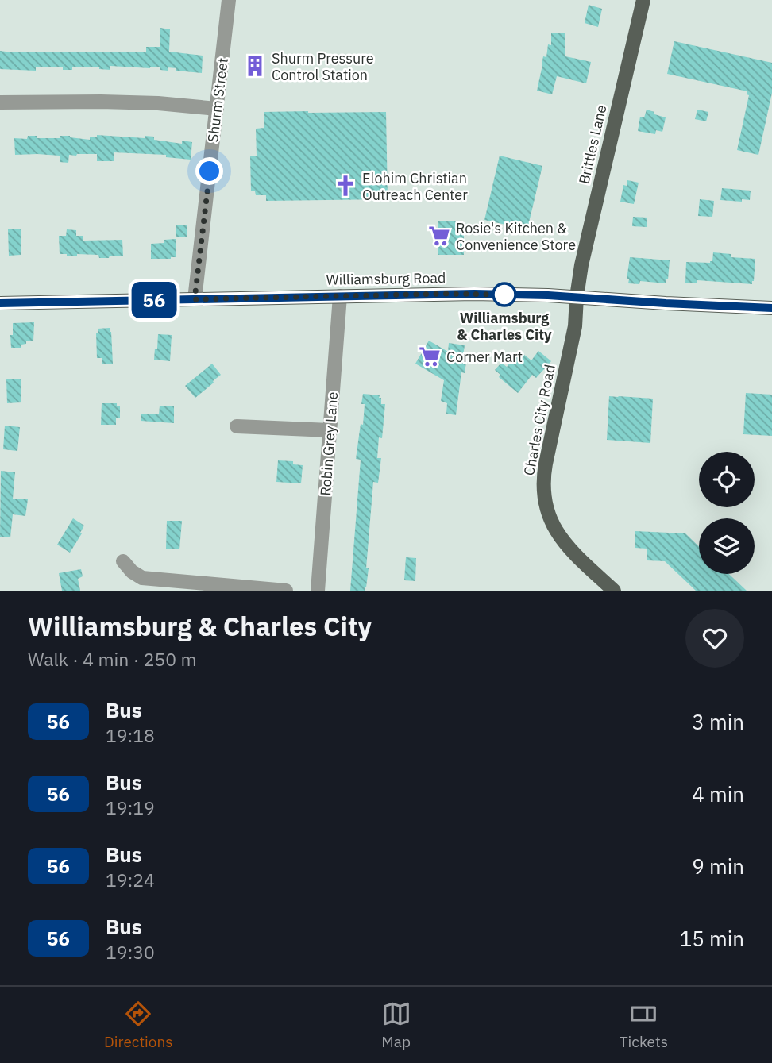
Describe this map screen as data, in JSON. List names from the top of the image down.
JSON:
{
  "streets": {
    "main road": ["Brittles Lane", "Williamsburg Road", "Charles City Road"],
    "street": ["Shurm Street", "Robin Grey Lane"]
  },
  "crossings": [
    ["Shurm Street", "Williamsburg Road"],
    ["Brittles Lane", "Williamsburg Road"],
    ["Brittles Lane", "Charles City Road"],
    ["Williamsburg Road", "Charles City Road"],
    ["Williamsburg Road", "Robin Grey Lane"]
  ],
  "places": {
    "building": ["Shurm Pressure Control Station"],
    "church": ["Elohim Christian Outreach Center"],
    "supermarket": ["Rosie's Kitchen & Convenience Store", "Corner Mart"],
    "other": ["Williamsburg & Charles City"]
  },
  "lines": ["bus line 56"],
  "page": {
    "on_map": "56",
    "heading": ["Williamsburg & Charles City", "Walk · 4 min · 250 m"],
    "list": [
      {
        "mark": "56",
        "name": "Bus",
        "note": "19:18",
        "value": "3 min"
      },
      {
        "mark": "56",
        "name": "Bus",
        "note": "19:19",
        "value": "4 min"
      },
      {
        "mark": "56",
        "name": "Bus",
        "note": "19:24",
        "value": "9 min"
      },
      {
        "mark": "56",
        "name": "Bus",
        "note": "19:30",
        "value": "15 min"
      }
    ],
    "tabs": ["Directions", "Map", "Tickets"]
  }
}
